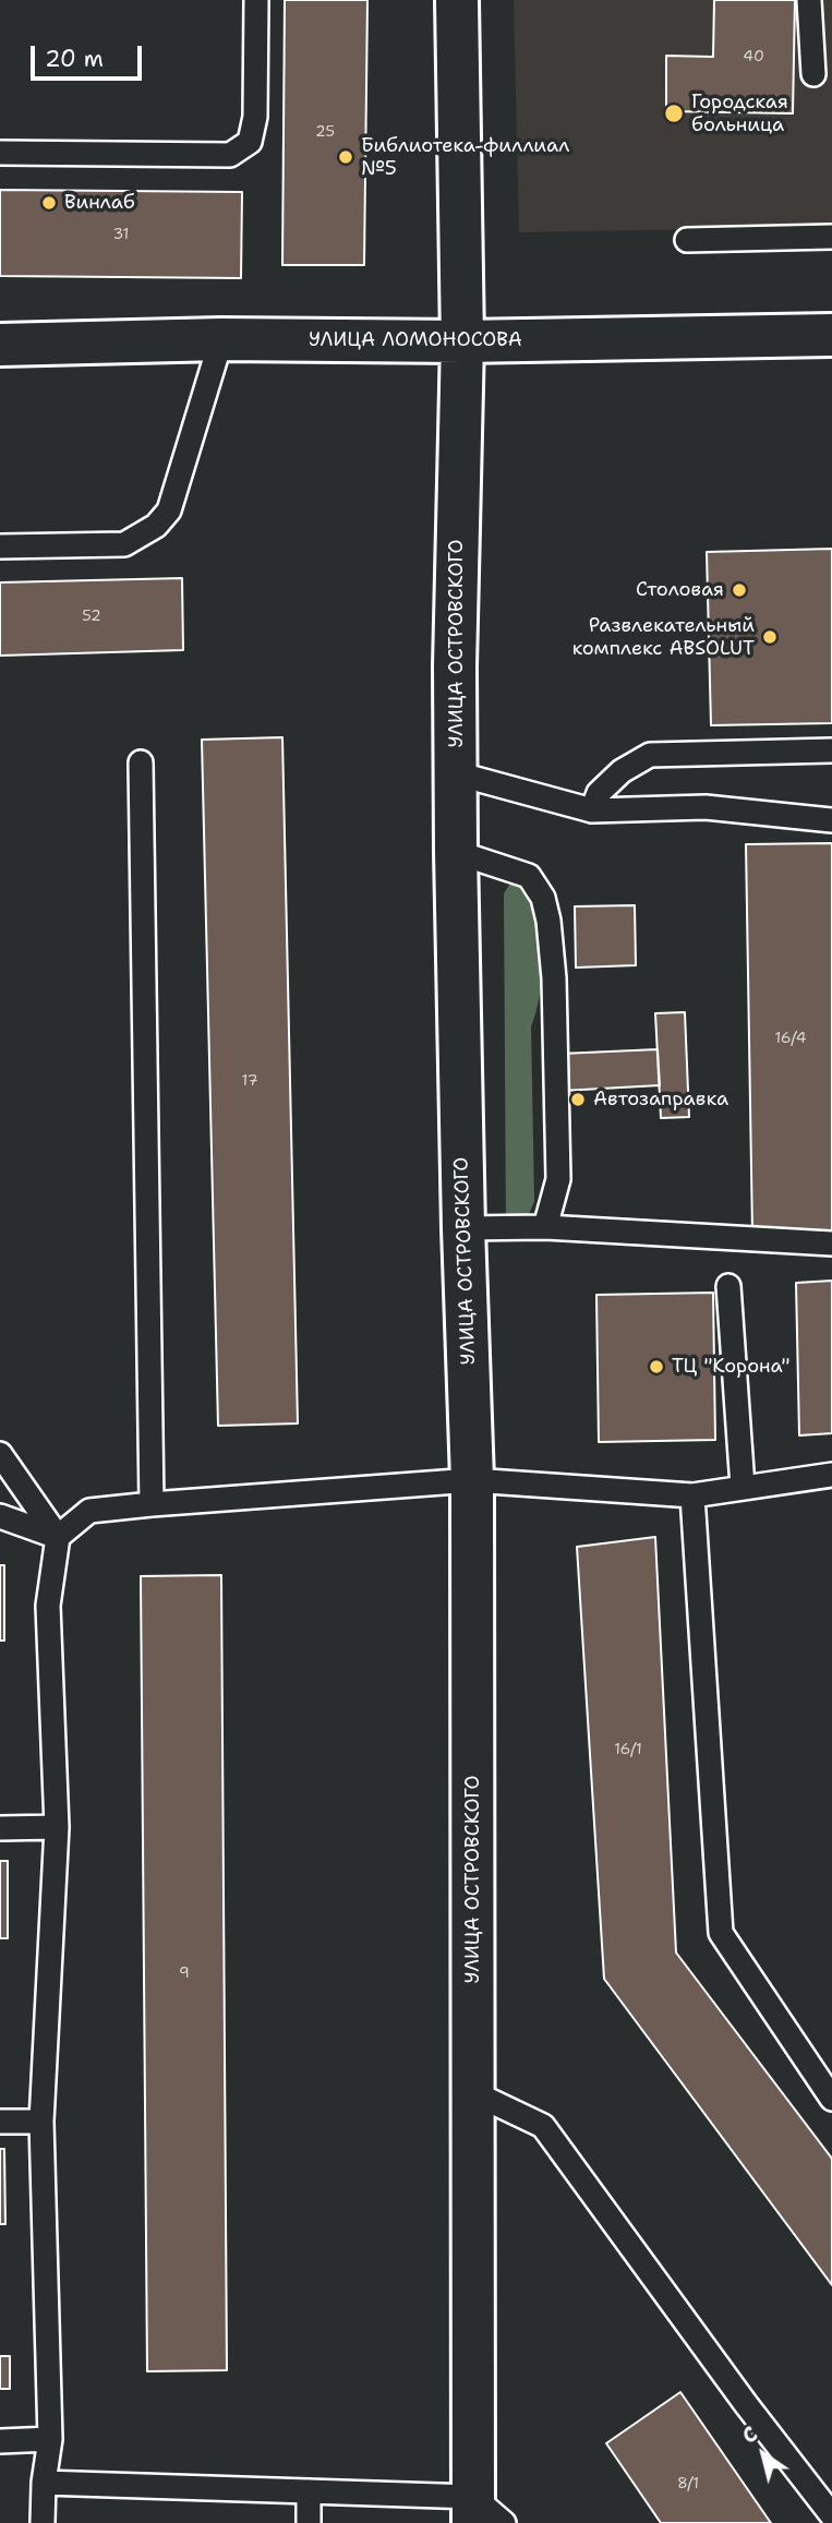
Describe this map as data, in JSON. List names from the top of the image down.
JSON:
{
  "streets": {
    "main road": ["УЛИЦА ЛОМОНОСОВА", "УЛИЦА ОСТРОВСКОГО"]
  },
  "crossings": [
    ["УЛИЦА ЛОМОНОСОВА", "УЛИЦА ОСТРОВСКОГО"]
  ],
  "places": [
    "Городская больница",
    "Библиотека-филлиал №5",
    "Винлаб",
    "Столовая",
    "Развлекательный комплекс ABSOLUT",
    "Автозаправка",
    "ТЦ \"Корона\""
  ],
  "house_numbers": [
    "40",
    "25",
    "31",
    "52",
    "16/4",
    "17",
    "16/1",
    "9",
    "8/1"
  ],
  "scale_bar": "20 m",
  "north": "top left"
}
